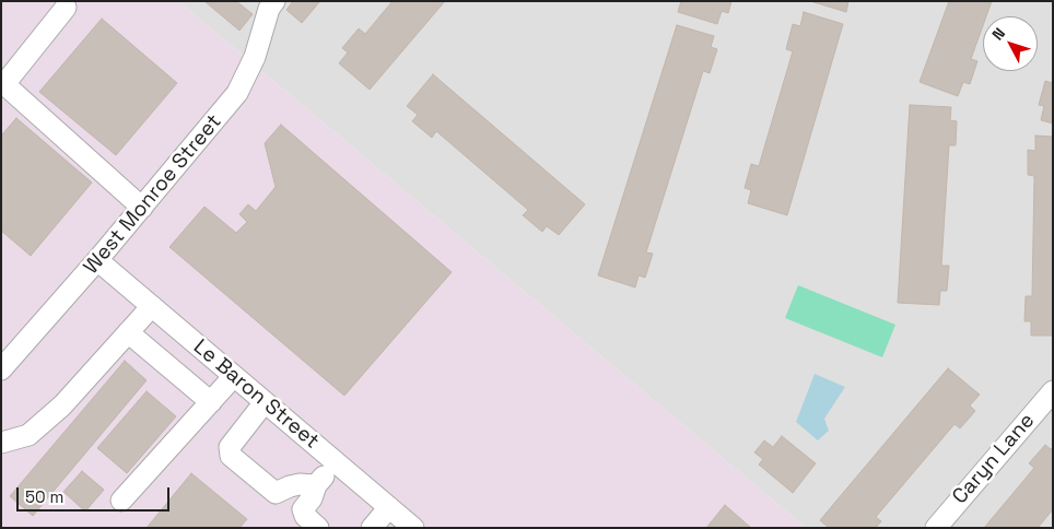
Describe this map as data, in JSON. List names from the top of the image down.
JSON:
{
  "streets": {
    "street": ["West Monroe Street", "Le Baron Street", "Caryn Lane"]
  },
  "crossings": [
    ["West Monroe Street", "Le Baron Street"]
  ],
  "scale_bar": "50 m",
  "north": "top left"
}
